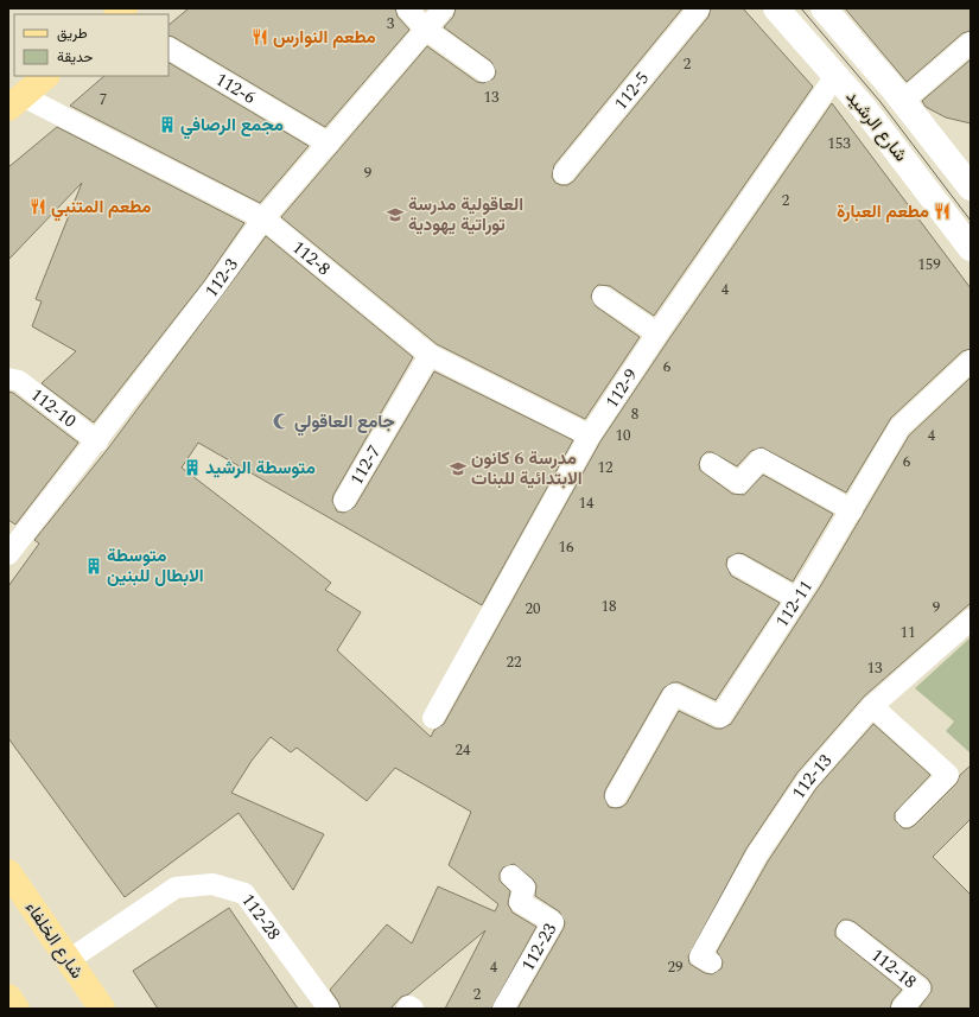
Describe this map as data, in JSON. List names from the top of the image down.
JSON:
{
  "streets": {
    "main road": ["شارع الخلفاء"],
    "street": ["شارع الرشيد"],
    "lane": [
      "112-6",
      "112-5",
      "112-8",
      "112-3",
      "112-9",
      "112-10",
      "112-7",
      "112-11",
      "112-13",
      "112-28",
      "112-23",
      "112-18"
    ]
  },
  "crossings": [
    ["112-6", "112-3"],
    ["شارع الرشيد", "112-9"],
    ["112-8", "112-3"],
    ["112-8", "112-9"],
    ["112-8", "112-7"],
    ["112-3", "112-10"],
    ["112-28", "شارع الخلفاء"]
  ],
  "places": {
    "restaurant": ["مطعم النوارس", "مطعم المتنبي", "مطعم العبارة"],
    "building": ["مجمع الرصافي", "متوسطة الرشيد", "متوسطة الابطال للبنين"],
    "school or university": ["العاقولية مدرسة توراتية يهودية", "مدرسة 6 كانون الابتدائية للبنات"],
    "mosque": ["جامع العاقولي"]
  },
  "house_numbers": [
    "3",
    "2",
    "13",
    "7",
    "153",
    "9",
    "2",
    "159",
    "4",
    "6",
    "8",
    "10",
    "4",
    "6",
    "12",
    "14",
    "16",
    "18",
    "9",
    "20",
    "11",
    "22",
    "13",
    "24",
    "4",
    "29",
    "2"
  ],
  "legend": ["طريق", "حديقة"]
}
